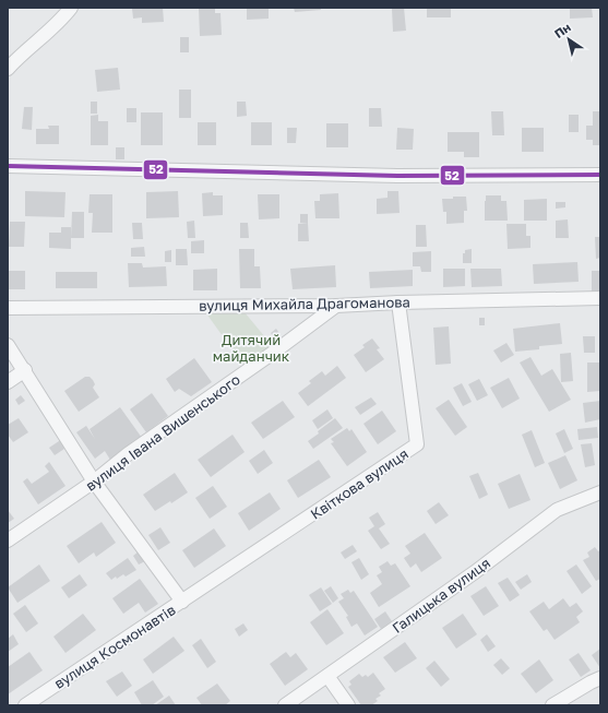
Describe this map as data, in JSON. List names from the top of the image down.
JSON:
{
  "streets": {
    "street": [
      "вулиця Михайла Драгоманова",
      "вулиця Івана Вишенського",
      "Квіткова вулиця",
      "Галицька вулиця",
      "вулиця Космонавтів"
    ]
  },
  "crossings": [
    ["вулиця Михайла Драгоманова", "вулиця Івана Вишенського"],
    ["вулиця Михайла Драгоманова", "Квіткова вулиця"],
    ["Квіткова вулиця", "вулиця Космонавтів"]
  ],
  "parks": ["Дитячий майданчик"],
  "lines": ["transit line 52"],
  "north": "top left"
}
